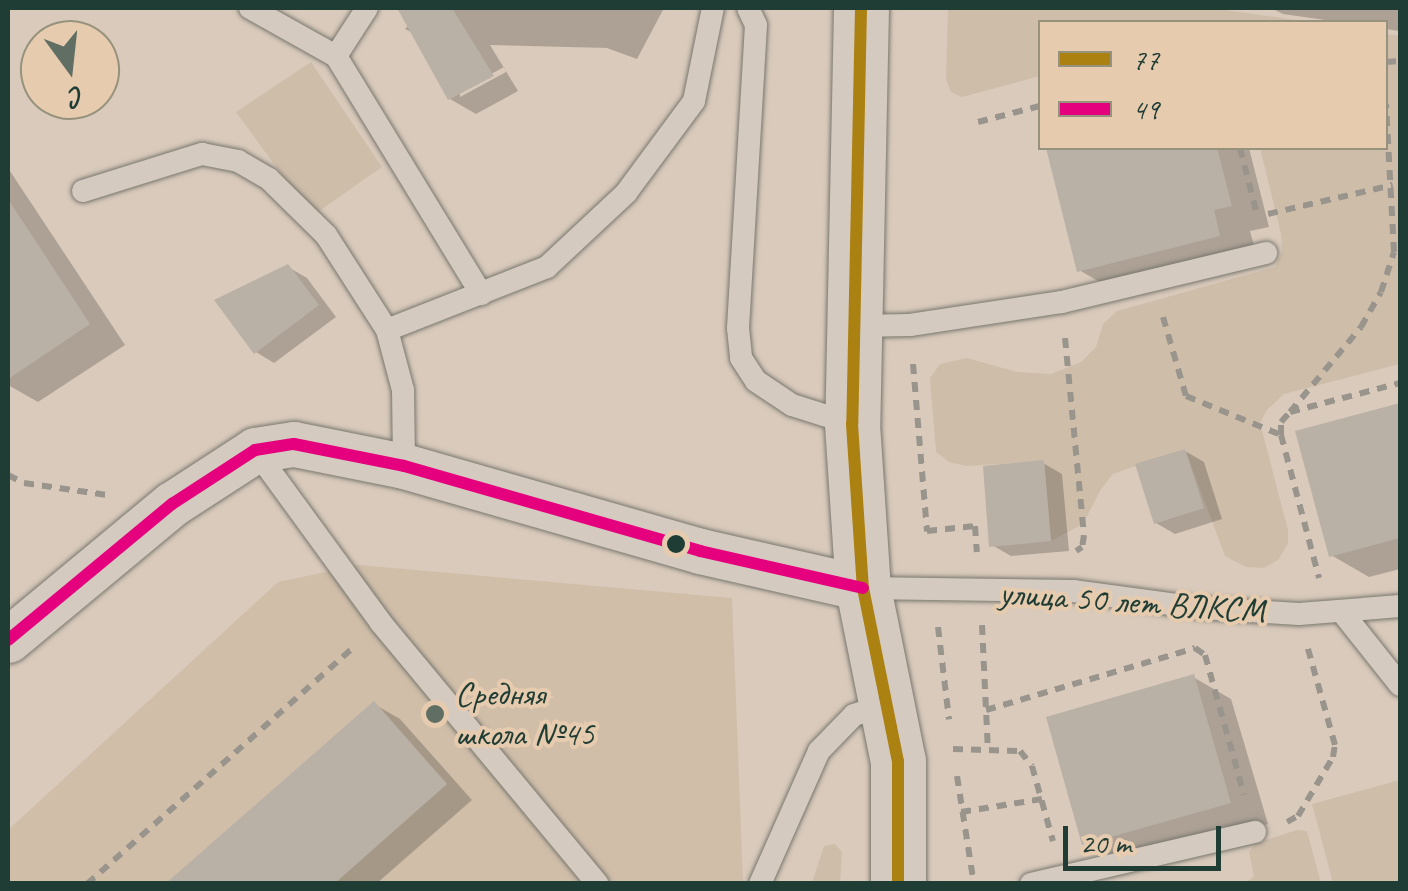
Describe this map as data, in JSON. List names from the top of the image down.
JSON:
{
  "streets": {
    "lane": ["улица 50 лет ВЛКСМ"]
  },
  "places": ["Средняя школа №45"],
  "lines": ["transit line 77", "transit line 49"],
  "legend": ["77", "49"],
  "scale_bar": "20 m",
  "north": "bottom"
}
